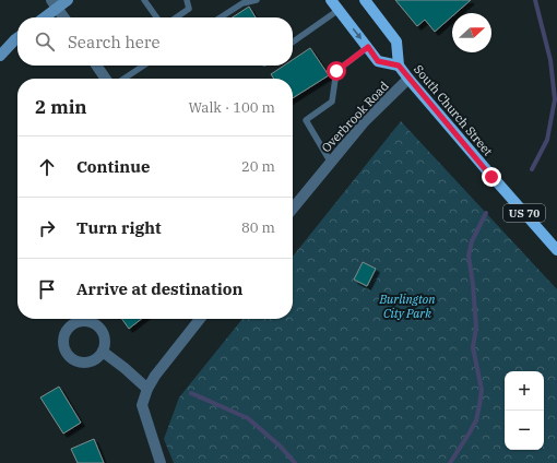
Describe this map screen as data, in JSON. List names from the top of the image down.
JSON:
{
  "streets": {
    "main road": ["South Church Street", "US 70"],
    "street": ["Overbrook Road"]
  },
  "crossings": [
    ["South Church Street", "Overbrook Road"]
  ],
  "parks": ["Burlington City Park"],
  "north": "right",
  "page": {
    "search": "Search here",
    "heading": ["2 min", "Walk · 100 m"],
    "list": [
      ["Continue", "20 m"],
      ["Turn right", "80 m"],
      "Arrive at destination"
    ],
    "map_buttons": ["+", "−"]
  }
}
